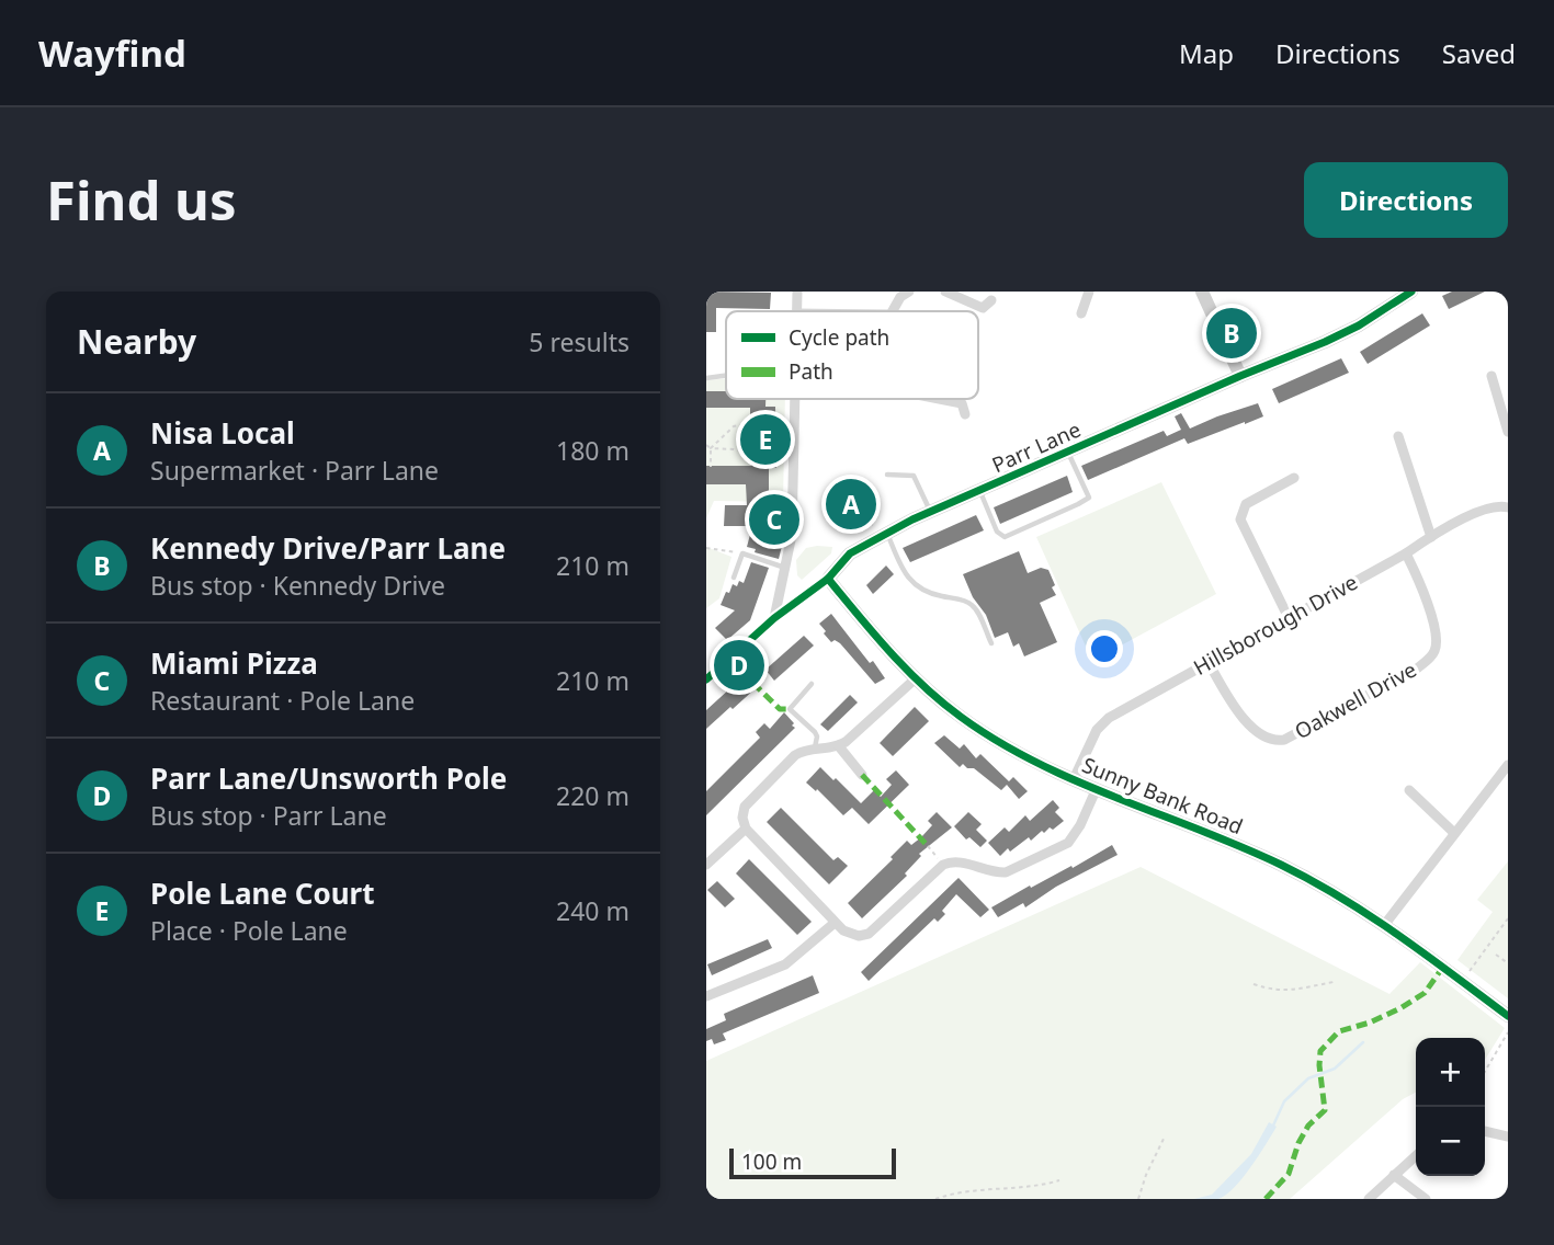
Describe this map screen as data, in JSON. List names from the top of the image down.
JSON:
{
  "streets": {
    "street": [
      "Parr Lane",
      "Hillsborough Drive",
      "Oakwell Drive",
      "Sunny Bank Road"
    ]
  },
  "crossings": [
    ["Parr Lane", "Sunny Bank Road"],
    ["Hillsborough Drive", "Oakwell Drive"],
    ["Hillsborough Drive", "Sunny Bank Road"]
  ],
  "legend": ["Cycle path", "Path"],
  "scale_bar": "100 m",
  "page": {
    "header": "Wayfind",
    "nav": ["Map", "Directions", "Saved"],
    "buttons": "Directions",
    "title": "Find us",
    "heading": ["Nearby", "5 results"],
    "pins": [
      "B",
      "E",
      "A",
      "C",
      "D"
    ],
    "list": [
      {
        "mark": "A",
        "name": "Nisa Local",
        "note": "Supermarket · Parr Lane",
        "value": "180 m"
      },
      {
        "mark": "B",
        "name": "Kennedy Drive/Parr Lane",
        "note": "Bus stop · Kennedy Drive",
        "value": "210 m"
      },
      {
        "mark": "C",
        "name": "Miami Pizza",
        "note": "Restaurant · Pole Lane",
        "value": "210 m"
      },
      {
        "mark": "D",
        "name": "Parr Lane/Unsworth Pole",
        "note": "Bus stop · Parr Lane",
        "value": "220 m"
      },
      {
        "mark": "E",
        "name": "Pole Lane Court",
        "note": "Place · Pole Lane",
        "value": "240 m"
      }
    ],
    "map_buttons": ["+", "−"],
    "scale": "100 m"
  }
}
